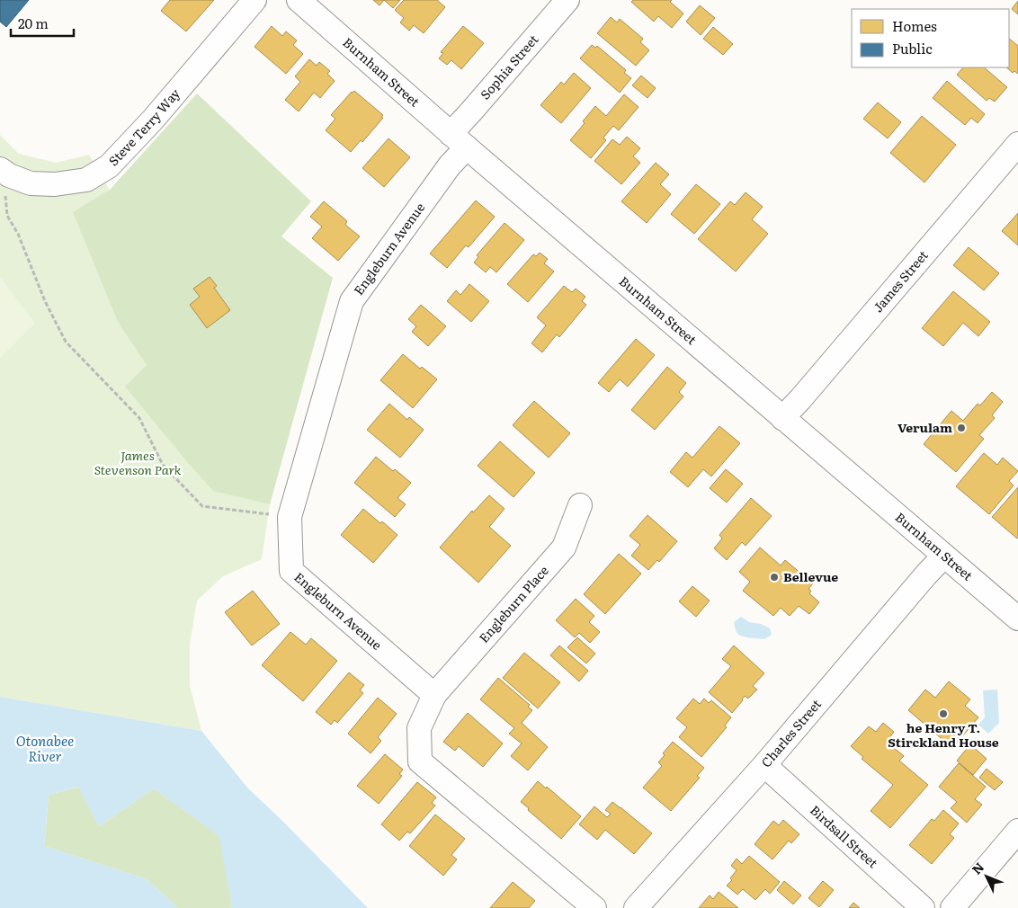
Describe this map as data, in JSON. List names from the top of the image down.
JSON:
{
  "streets": {
    "street": [
      "Sophia Street",
      "Burnham Street",
      "Steve Terry Way",
      "Engleburn Avenue",
      "James Street",
      "Engleburn Place",
      "Charles Street",
      "Birdsall Street"
    ]
  },
  "crossings": [
    ["Sophia Street", "Burnham Street"],
    ["Sophia Street", "Engleburn Avenue"],
    ["Burnham Street", "Engleburn Avenue"],
    ["Burnham Street", "James Street"],
    ["Burnham Street", "Charles Street"],
    ["Engleburn Avenue", "Engleburn Place"],
    ["Charles Street", "Birdsall Street"]
  ],
  "water": ["Otonabee River"],
  "parks": ["James Stevenson Park"],
  "places": ["Verulam", "Bellevue", "he Henry T. Stirckland House"],
  "legend": ["Homes", "Public"],
  "scale_bar": "20 m",
  "north": "top left"
}
